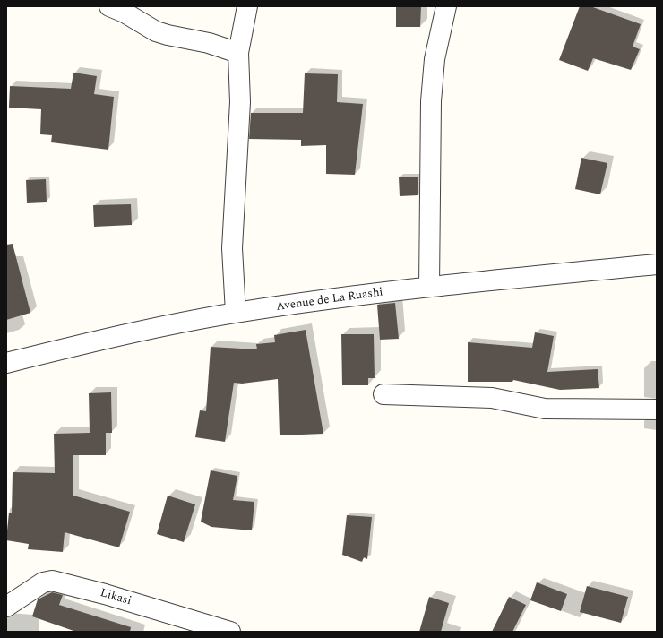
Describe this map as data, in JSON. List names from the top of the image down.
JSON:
{
  "streets": {
    "street": ["Avenue de La Ruashi", "Likasi"]
  }
}
